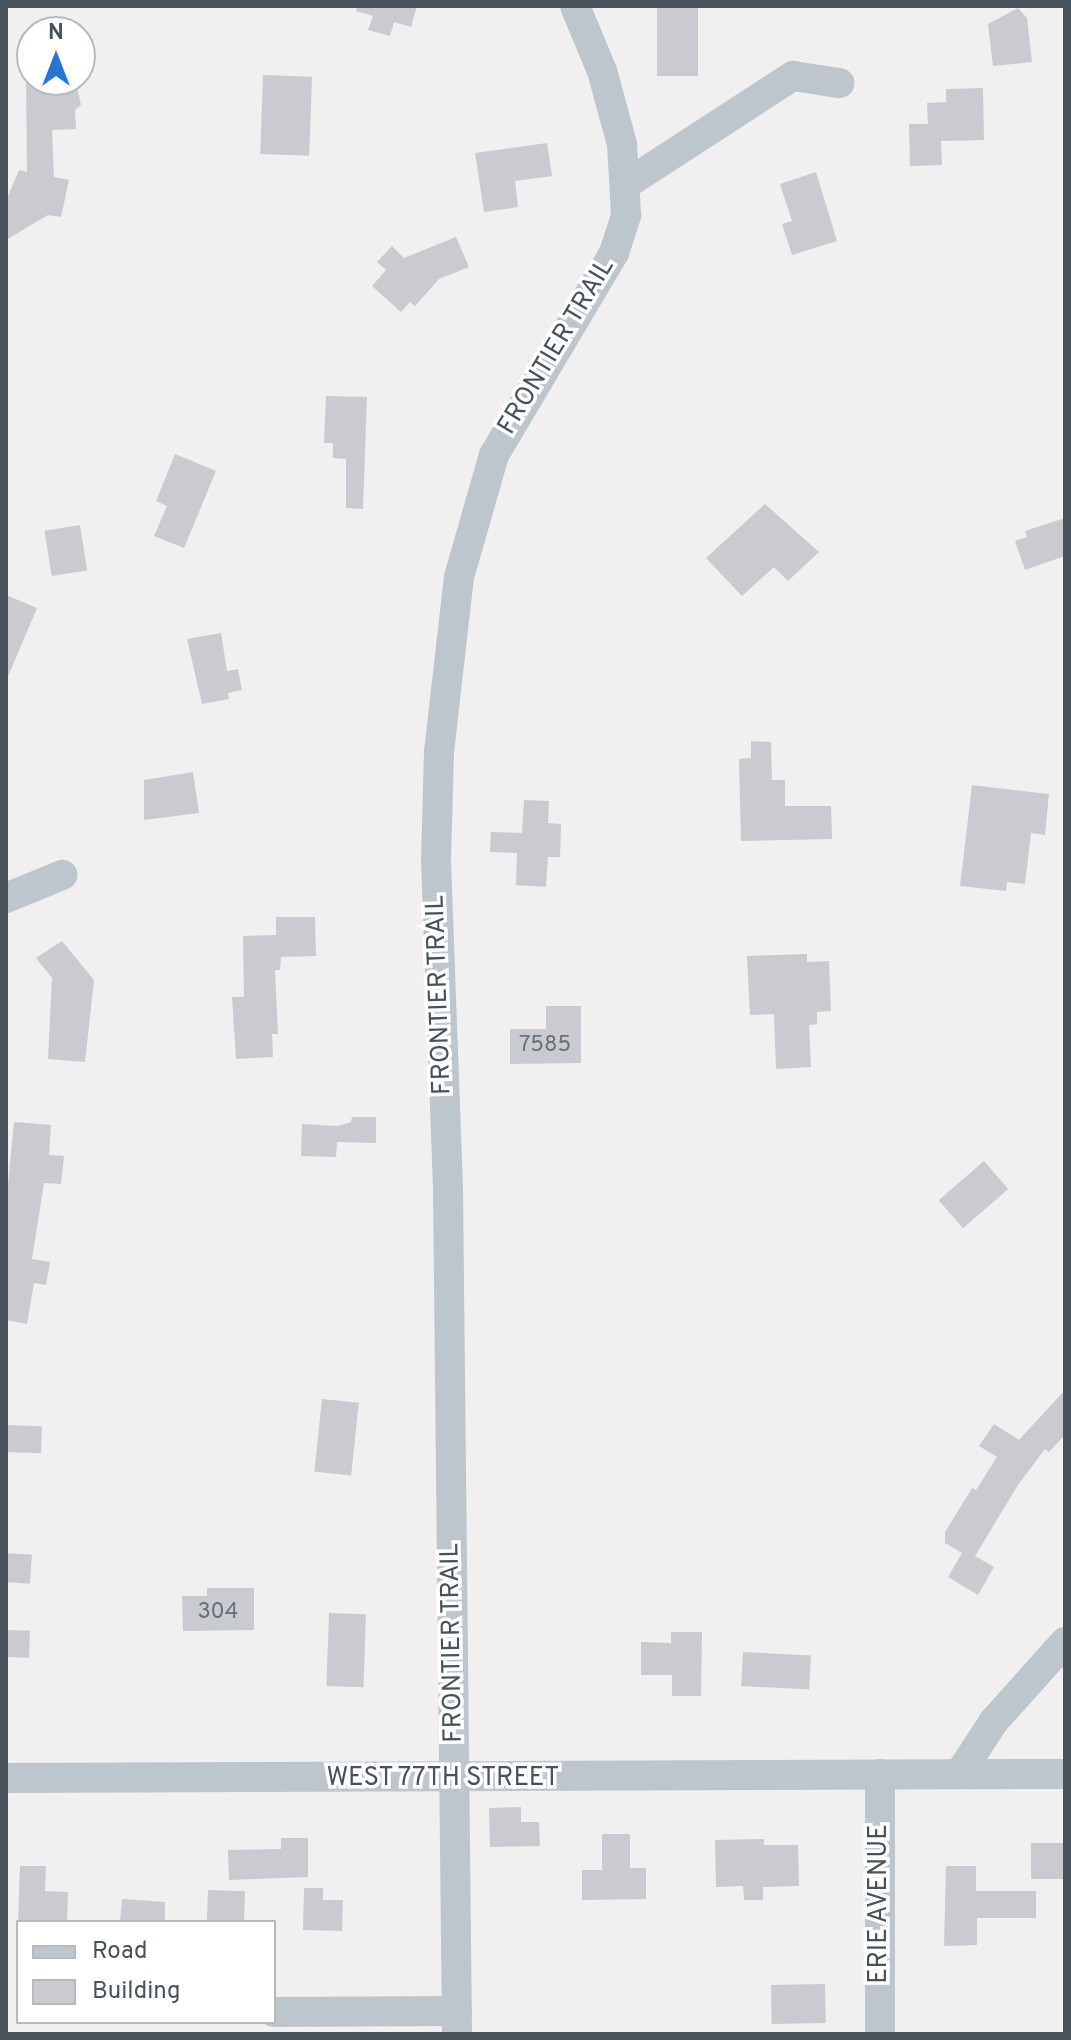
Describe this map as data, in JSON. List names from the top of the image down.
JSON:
{
  "streets": {
    "street": ["FRONTIER TRAIL", "WEST 77TH STREET", "ERIE AVENUE"]
  },
  "crossings": [
    ["FRONTIER TRAIL", "WEST 77TH STREET"],
    ["WEST 77TH STREET", "ERIE AVENUE"]
  ],
  "house_numbers": ["7585", "304"],
  "legend": ["Road", "Building"],
  "north": "top"
}
